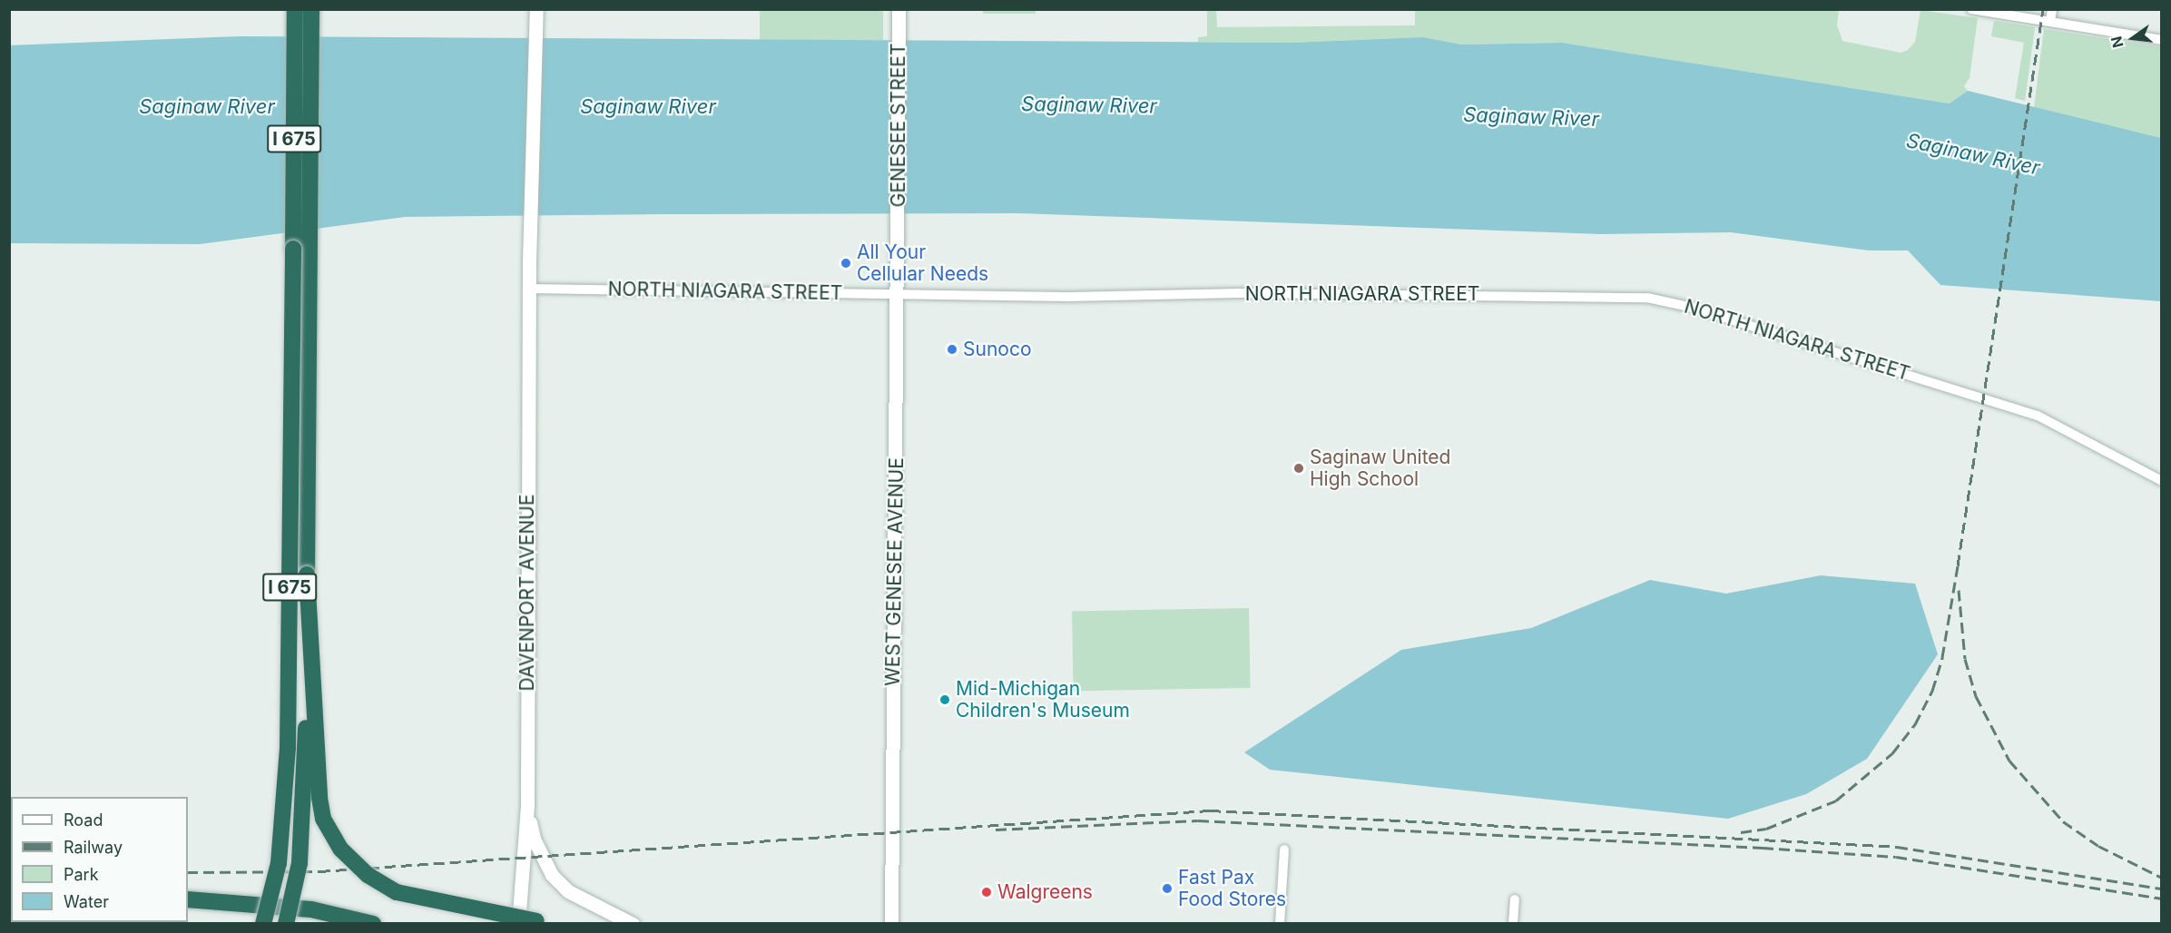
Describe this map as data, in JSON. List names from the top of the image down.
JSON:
{
  "streets": {
    "highway": ["I 675"],
    "main road": ["GENESEE STREET", "WEST GENESEE AVENUE", "DAVENPORT AVENUE"],
    "street": ["NORTH NIAGARA STREET"]
  },
  "crossings": [
    ["GENESEE STREET", "WEST GENESEE AVENUE"],
    ["NORTH NIAGARA STREET", "WEST GENESEE AVENUE"],
    ["NORTH NIAGARA STREET", "DAVENPORT AVENUE"]
  ],
  "water": ["Saginaw River"],
  "places": [
    "All Your Cellular Needs",
    "Sunoco",
    "Saginaw United High School",
    "Mid-Michigan Children's Museum",
    "Fast Pax Food Stores",
    "Walgreens"
  ],
  "legend": [
    "Road",
    "Railway",
    "Park",
    "Water"
  ],
  "north": "left"
}
